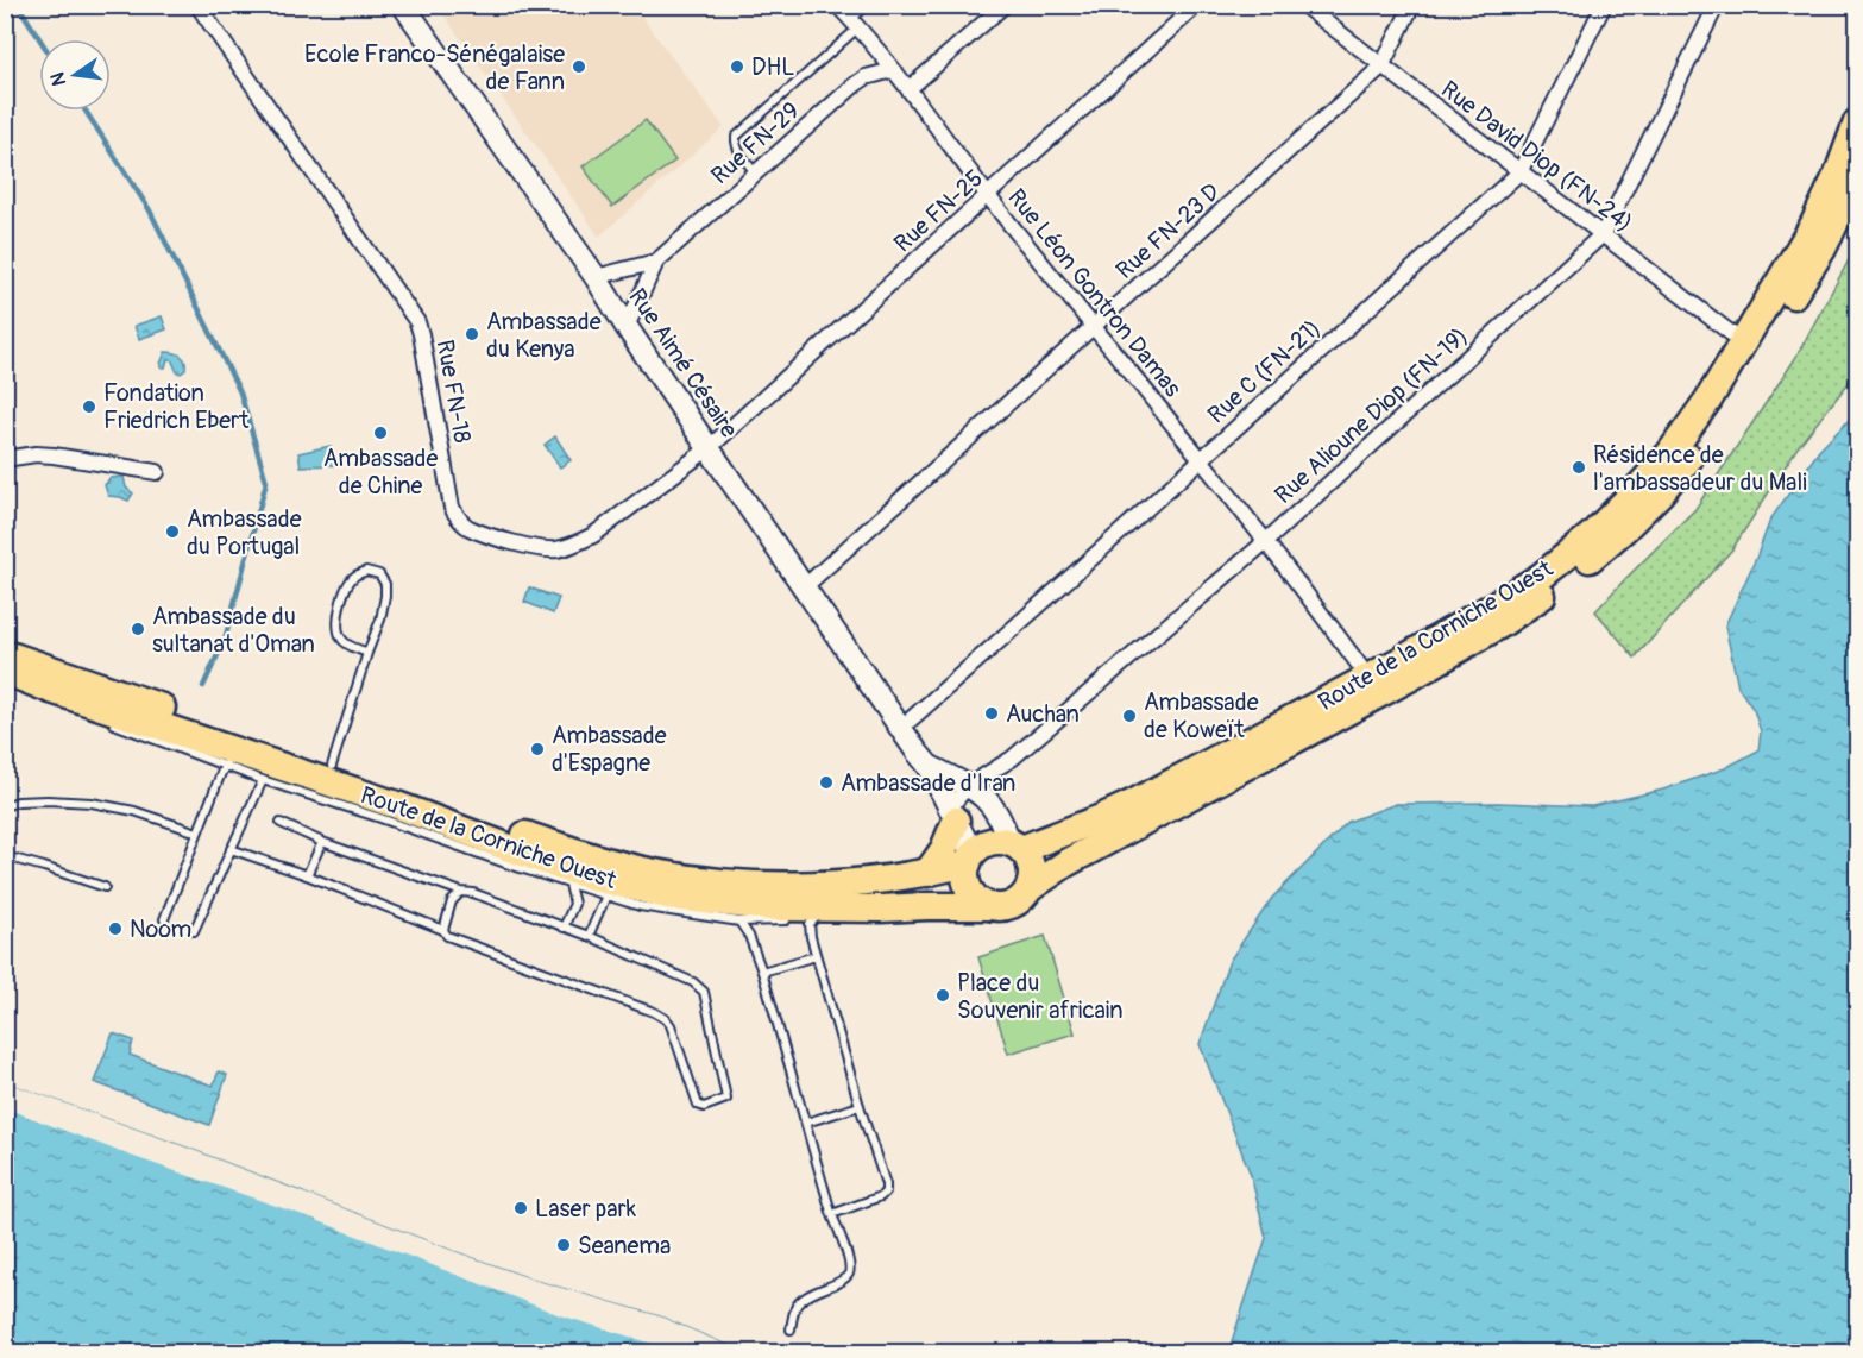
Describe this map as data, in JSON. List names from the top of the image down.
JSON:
{
  "streets": {
    "highway": ["Route de la Corniche Ouest"],
    "street": [
      "Rue FN-29",
      "Rue David Diop (FN-24)",
      "Rue FN-25",
      "Rue FN-23 D",
      "Rue Léon Gontron Damas",
      "Rue Aimé Césaire",
      "Rue C (FN-21)",
      "Rue FN-18",
      "Rue Alioune Diop (FN-19)"
    ]
  },
  "crossings": [
    ["Rue FN-29", "Rue Léon Gontron Damas"],
    ["Rue David Diop (FN-24)", "Rue FN-23 D"],
    ["Rue David Diop (FN-24)", "Rue C (FN-21)"],
    ["Rue David Diop (FN-24)", "Rue Alioune Diop (FN-19)"],
    ["Rue David Diop (FN-24)", "Route de la Corniche Ouest"],
    ["Rue FN-25", "Rue Léon Gontron Damas"],
    ["Rue FN-25", "Rue Aimé Césaire"],
    ["Rue FN-25", "Rue FN-18"],
    ["Rue FN-23 D", "Rue Léon Gontron Damas"],
    ["Rue FN-23 D", "Rue Aimé Césaire"],
    ["Rue Léon Gontron Damas", "Rue C (FN-21)"],
    ["Rue Léon Gontron Damas", "Rue Alioune Diop (FN-19)"],
    ["Rue Léon Gontron Damas", "Route de la Corniche Ouest"],
    ["Rue Aimé Césaire", "Rue C (FN-21)"],
    ["Rue Aimé Césaire", "Rue FN-18"],
    ["Rue Aimé Césaire", "Rue Alioune Diop (FN-19)"],
    ["Rue Aimé Césaire", "Route de la Corniche Ouest"]
  ],
  "places": [
    "Ecole Franco-Sénégalaise de Fann",
    "DHL",
    "Ambassade du Kenya",
    "Fondation Friedrich Ebert",
    "Ambassade de Chine",
    "Résidence de l'ambassadeur du Mali",
    "Ambassade du Portugal",
    "Ambassade du sultanat d'Oman",
    "Auchan",
    "Ambassade de Koweït",
    "Ambassade d'Espagne",
    "Ambassade d'Iran",
    "Noom",
    "Place du Souvenir africain",
    "Laser park",
    "Seanema"
  ],
  "north": "left"
}
